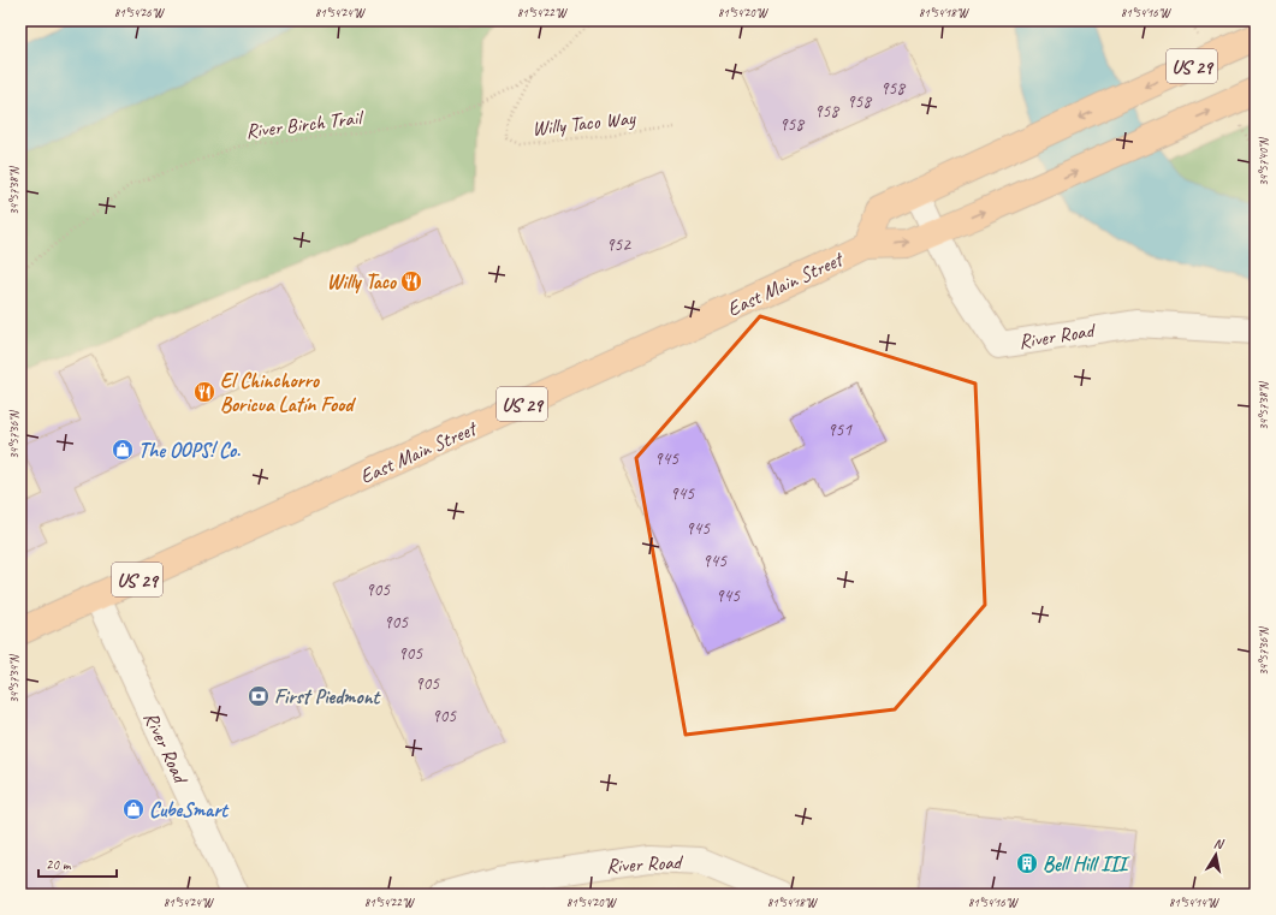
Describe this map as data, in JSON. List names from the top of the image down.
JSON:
{
  "streets": {
    "main road": ["US 29", "East Main Street"],
    "street": ["River Road"],
    "path": ["Willy Taco Way", "River Birch Trail"]
  },
  "crossings": [
    ["Willy Taco Way", "River Birch Trail"],
    ["East Main Street", "River Road"]
  ],
  "places": {
    "restaurant": ["Willy Taco", "El Chinchorro Boricua Latín Food"],
    "shop": ["The OOPS! Co.", "CubeSmart"],
    "bank": ["First Piedmont"],
    "building": ["Bell Hill III"]
  },
  "house_numbers": [
    "958",
    "958",
    "958",
    "958",
    "952",
    "951",
    "945",
    "945",
    "945",
    "945",
    "905",
    "945",
    "905",
    "905",
    "905",
    "905"
  ],
  "scale_bar": "20 m",
  "north": "top",
  "coordinates": [
    "81°54'26\"W",
    "81°54'24\"W",
    "81°54'22\"W",
    "81°54'20\"W",
    "81°54'18\"W",
    "81°54'16\"W",
    "34°57'40\"N",
    "34°57'38\"N",
    "34°57'36\"N",
    "34°57'34\"N",
    "81°54'14\"W"
  ]
}
